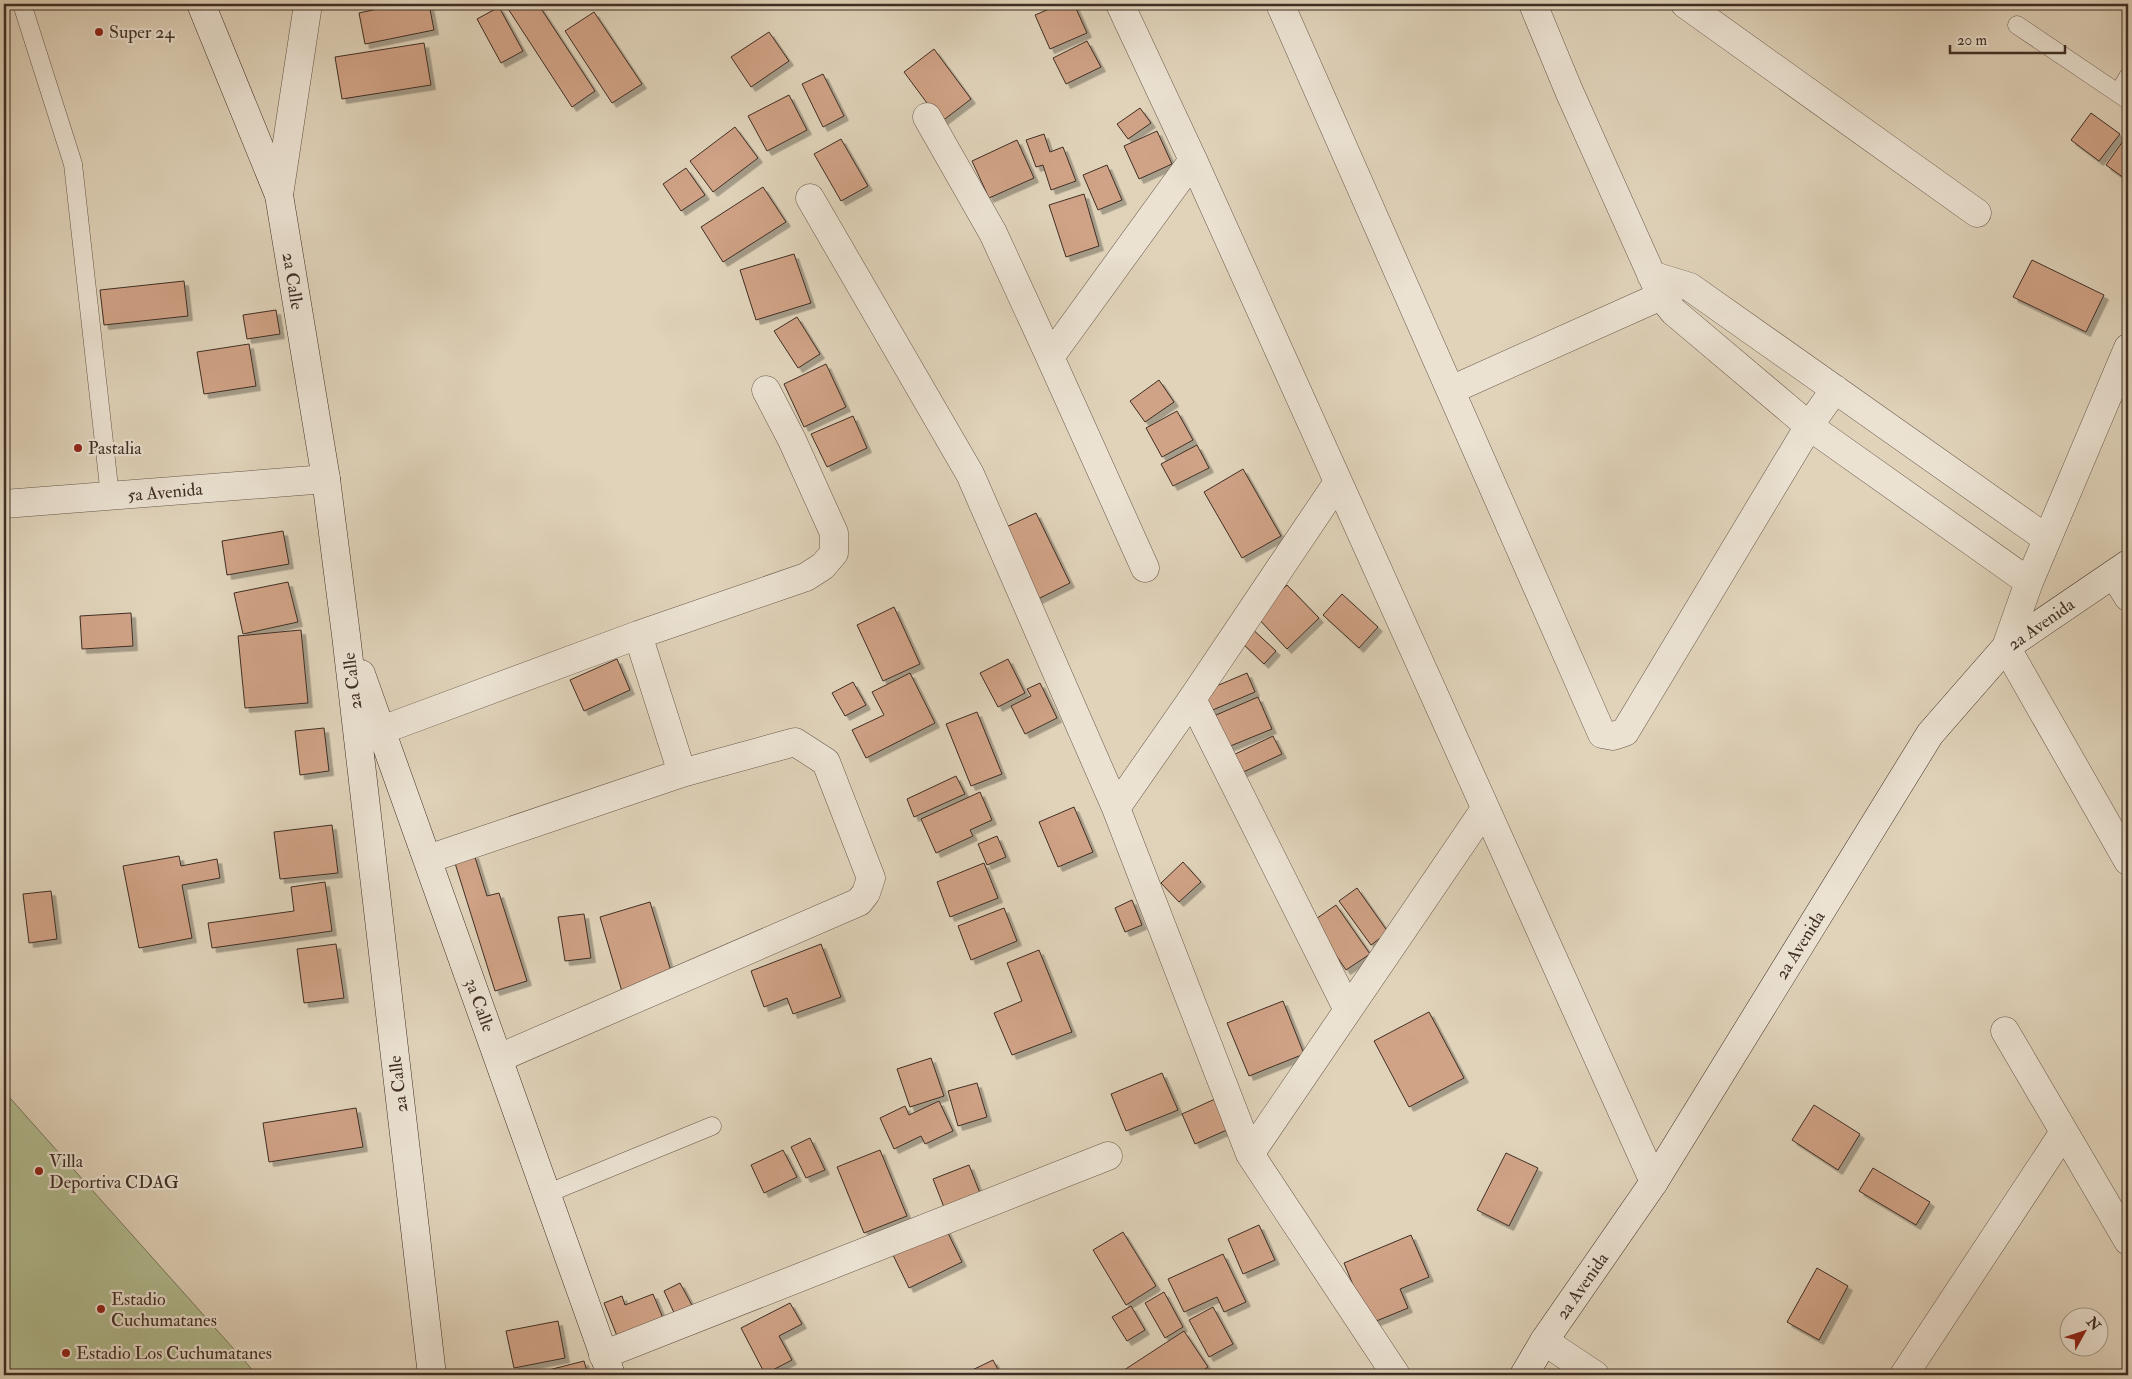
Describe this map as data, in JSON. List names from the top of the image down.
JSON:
{
  "streets": {
    "street": [
      "2a Calle",
      "5a Avenida",
      "2a Avenida",
      "3a Calle"
    ]
  },
  "crossings": [
    ["2a Calle", "5a Avenida"],
    ["2a Calle", "3a Calle"]
  ],
  "places": [
    "Super 24",
    "Pastalia",
    "Villa Deportiva CDAG",
    "Estadio Cuchumatanes",
    "Estadio Los Cuchumatanes"
  ],
  "scale_bar": "20 m",
  "north": "top right"
}
